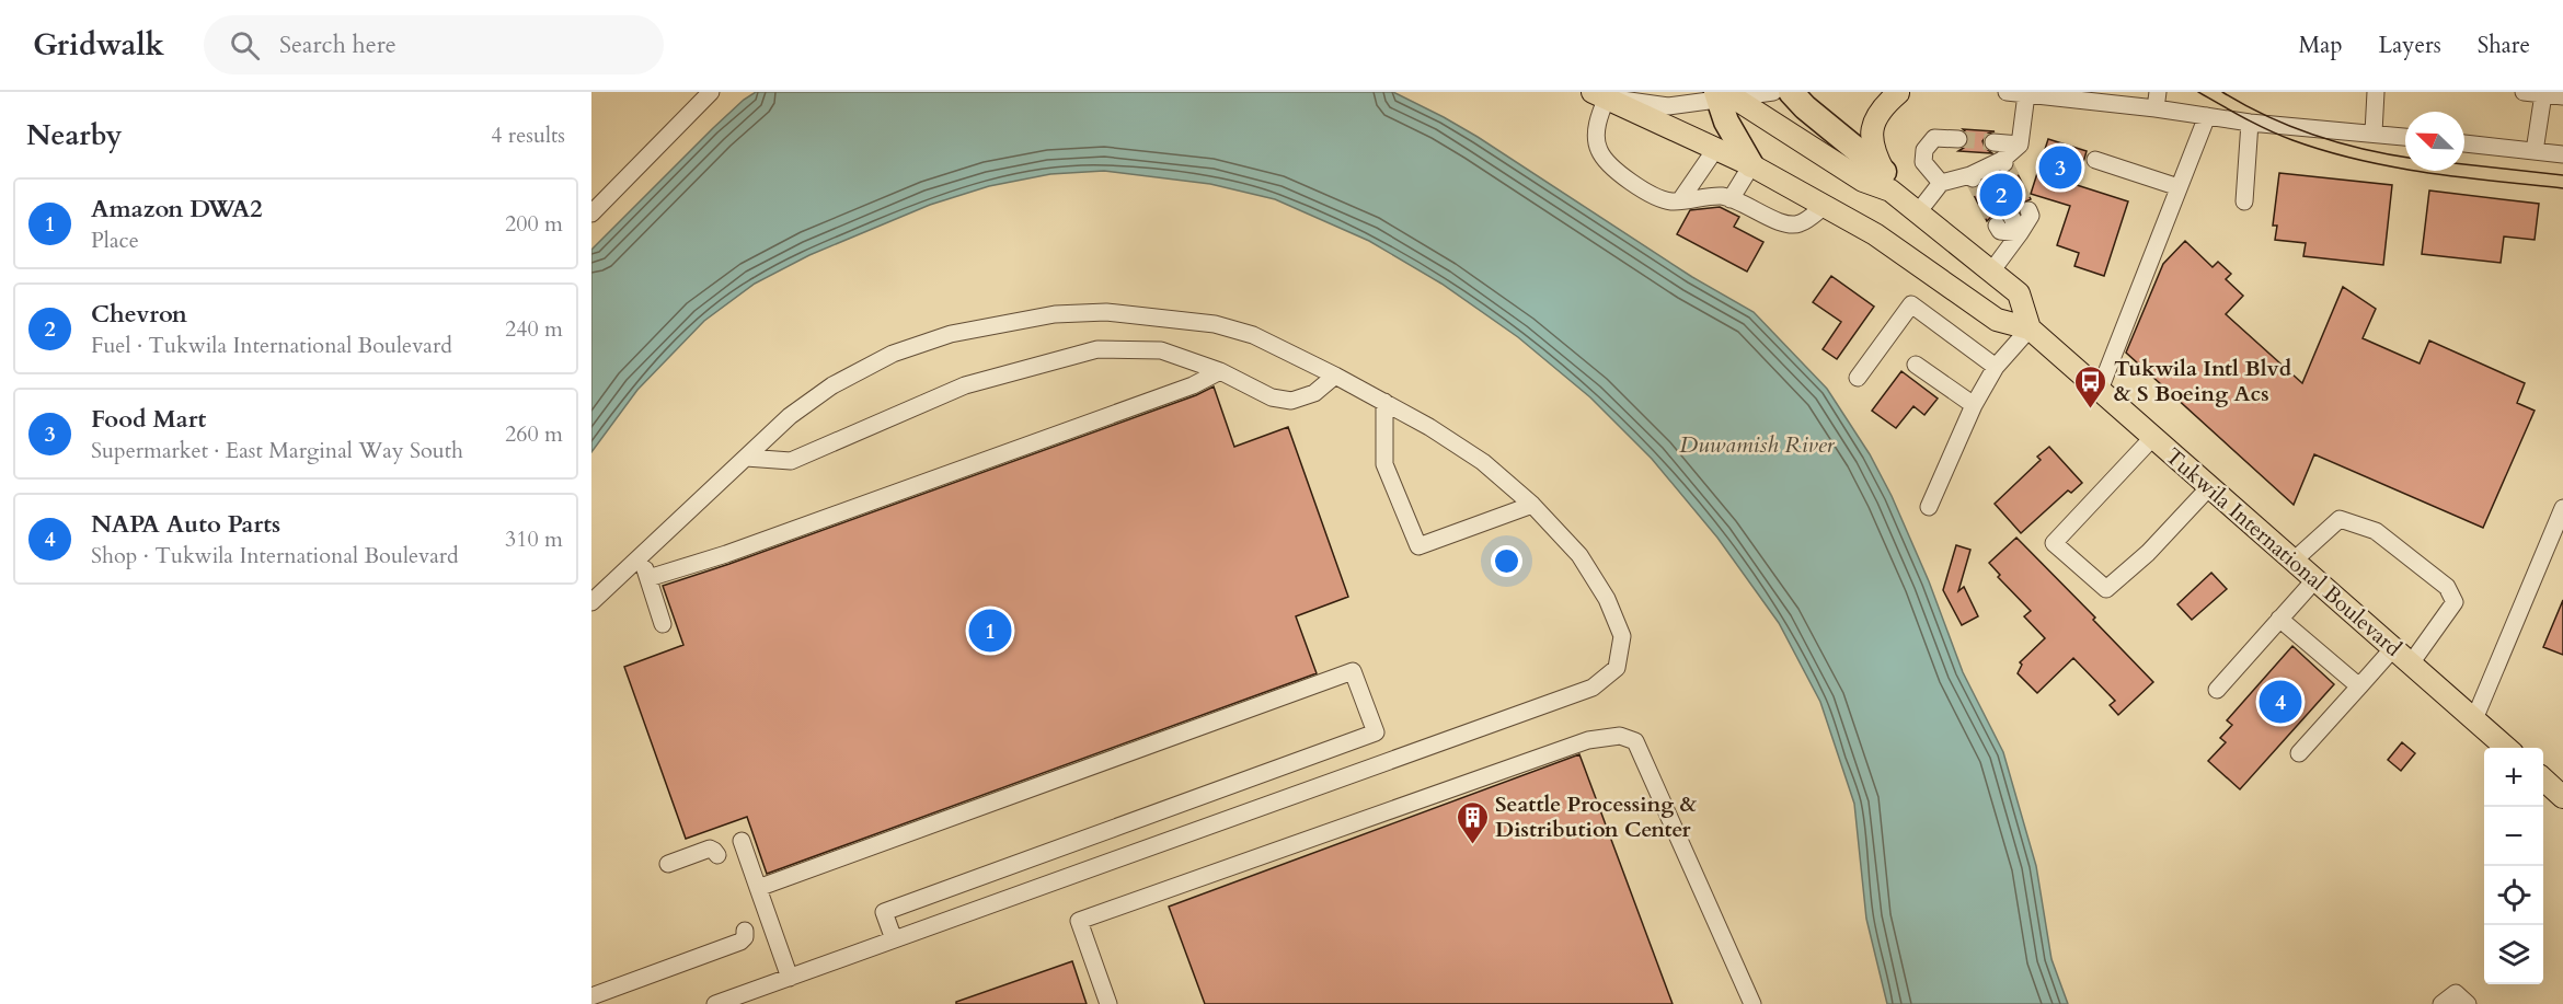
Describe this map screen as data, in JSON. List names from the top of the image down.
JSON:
{
  "streets": {
    "main road": ["Tukwila International Boulevard"]
  },
  "water": ["Duwamish River"],
  "places": {
    "bus stop": ["Tukwila Intl Blvd & S Boeing Acs"],
    "building": ["Seattle Processing & Distribution Center"]
  },
  "north": "top left",
  "page": {
    "header": "Gridwalk",
    "search": "Search here",
    "nav": ["Map", "Layers", "Share"],
    "heading": ["Nearby", "4 results"],
    "pins": [
      "3",
      "2",
      "1",
      "4"
    ],
    "list": [
      {
        "mark": "1",
        "name": "Amazon DWA2",
        "note": "Place",
        "value": "200 m"
      },
      {
        "mark": "2",
        "name": "Chevron",
        "note": "Fuel · Tukwila International Boulevard",
        "value": "240 m"
      },
      {
        "mark": "3",
        "name": "Food Mart",
        "note": "Supermarket · East Marginal Way South",
        "value": "260 m"
      },
      {
        "mark": "4",
        "name": "NAPA Auto Parts",
        "note": "Shop · Tukwila International Boulevard",
        "value": "310 m"
      }
    ],
    "map_buttons": ["+", "−"]
  }
}
